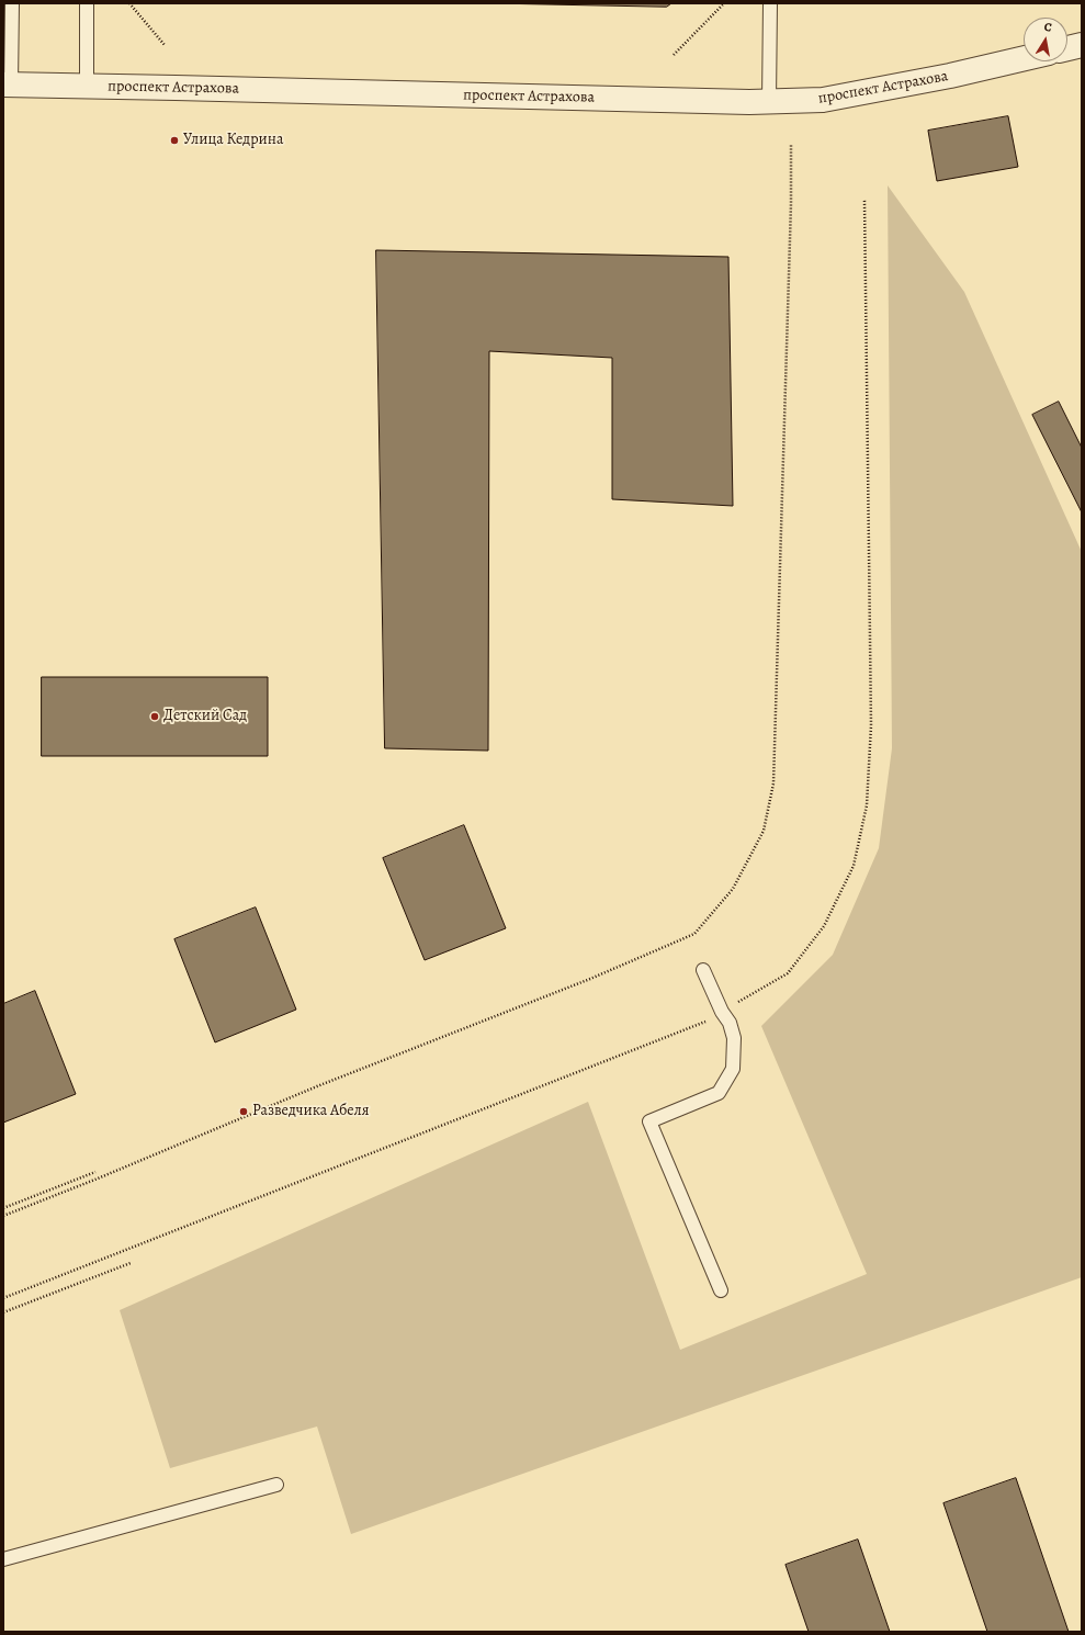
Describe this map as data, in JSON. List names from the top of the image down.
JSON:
{
  "streets": {
    "street": ["проспект Астрахова"]
  },
  "places": ["Улица Кедрина", "Детский Сад", "Разведчика Абеля"],
  "north": "top"
}
